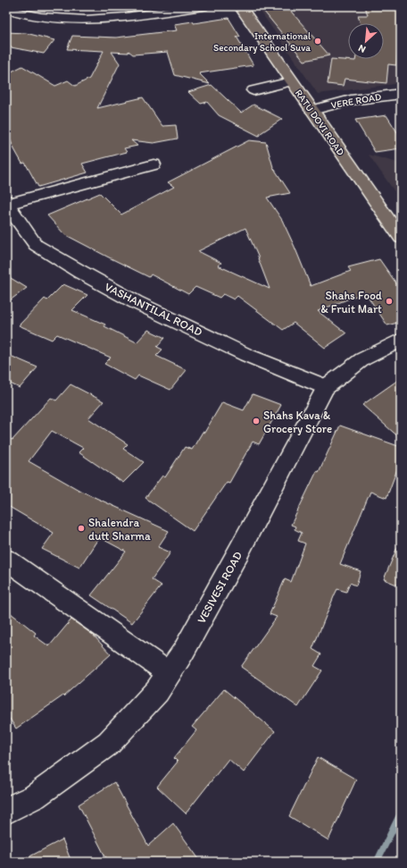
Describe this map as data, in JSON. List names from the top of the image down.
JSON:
{
  "streets": {
    "main road": ["RATU DOVI ROAD"],
    "street": ["VERE ROAD", "VASHANTILAL ROAD", "VESIVESI ROAD"]
  },
  "crossings": [
    ["VERE ROAD", "RATU DOVI ROAD"],
    ["VASHANTILAL ROAD", "VESIVESI ROAD"]
  ],
  "places": [
    "International Secondary School Suva",
    "Shahs Food & Fruit Mart",
    "Shahs Kava & Grocery Store",
    "Shalendra dutt Sharma"
  ],
  "north": "bottom left"
}
